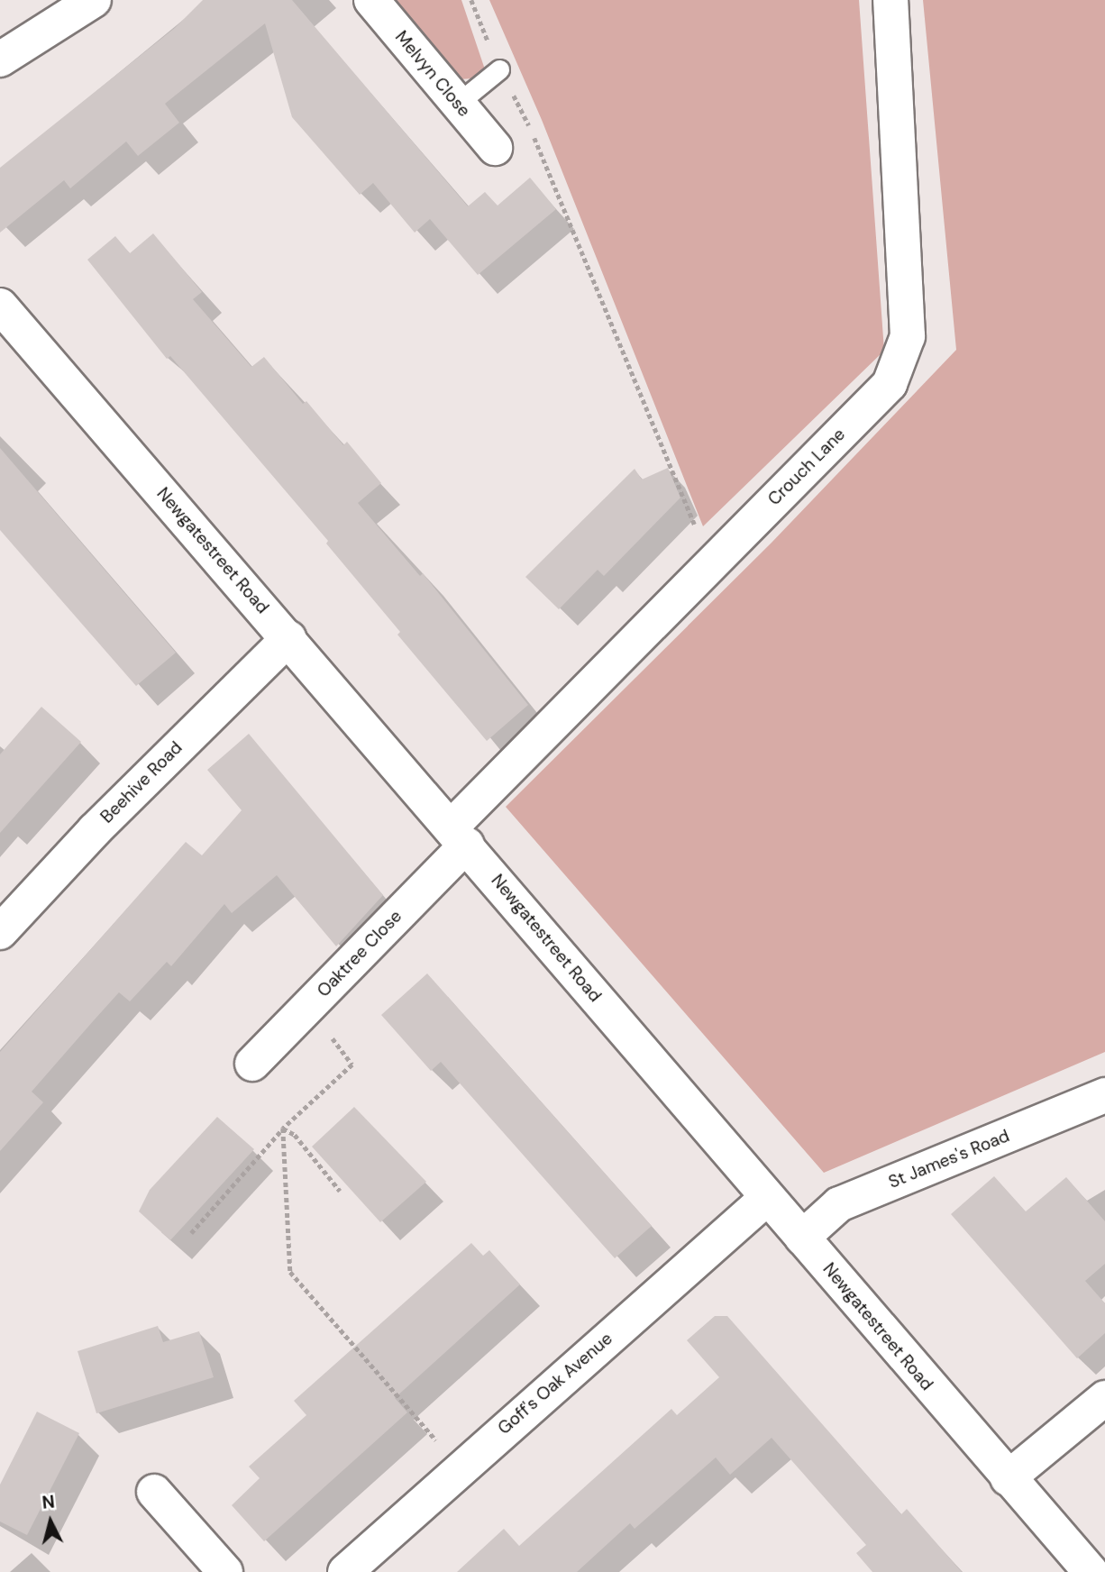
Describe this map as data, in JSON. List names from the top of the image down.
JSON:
{
  "streets": {
    "street": [
      "Melvyn Close",
      "Crouch Lane",
      "Newgatestreet Road",
      "Beehive Road",
      "Oaktree Close",
      "St James's Road",
      "Goff's Oak Avenue"
    ]
  },
  "crossings": [
    ["Crouch Lane", "Newgatestreet Road"],
    ["Crouch Lane", "Oaktree Close"],
    ["Newgatestreet Road", "Beehive Road"],
    ["Newgatestreet Road", "Oaktree Close"],
    ["Newgatestreet Road", "St James's Road"],
    ["Newgatestreet Road", "Goff's Oak Avenue"]
  ],
  "north": "top"
}
